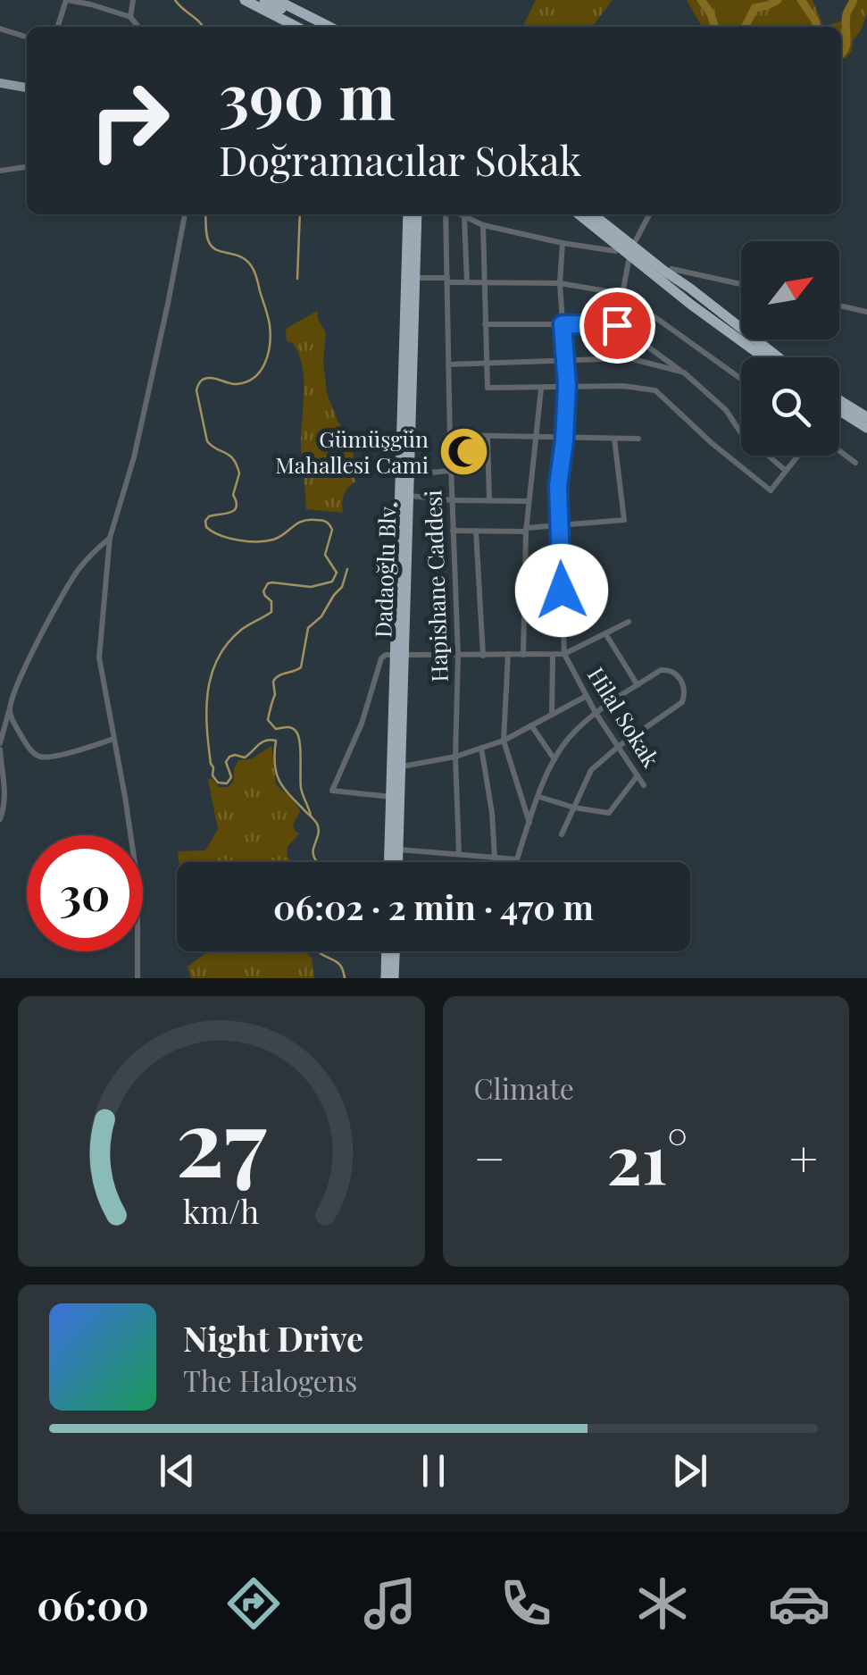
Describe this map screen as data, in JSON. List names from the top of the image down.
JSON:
{
  "streets": {
    "highway": ["Dadaoğlu Blv."],
    "street": ["Hapishane Caddesi", "Hilal Sokak"]
  },
  "places": {
    "mosque": ["Gümüşgün Mahallesi Cami"]
  },
  "north": "top right",
  "page": {
    "turn": ["390 m", "Doğramacılar Sokak"],
    "limit": "30",
    "trip": "06:02 · 2 min · 470 m",
    "tile": "Climate",
    "heat": ["−", "21°", "+"],
    "song": ["Night Drive", "The Halogens"],
    "tabs": "06:00",
    "gauge": ["27", "km/h"]
  }
}
